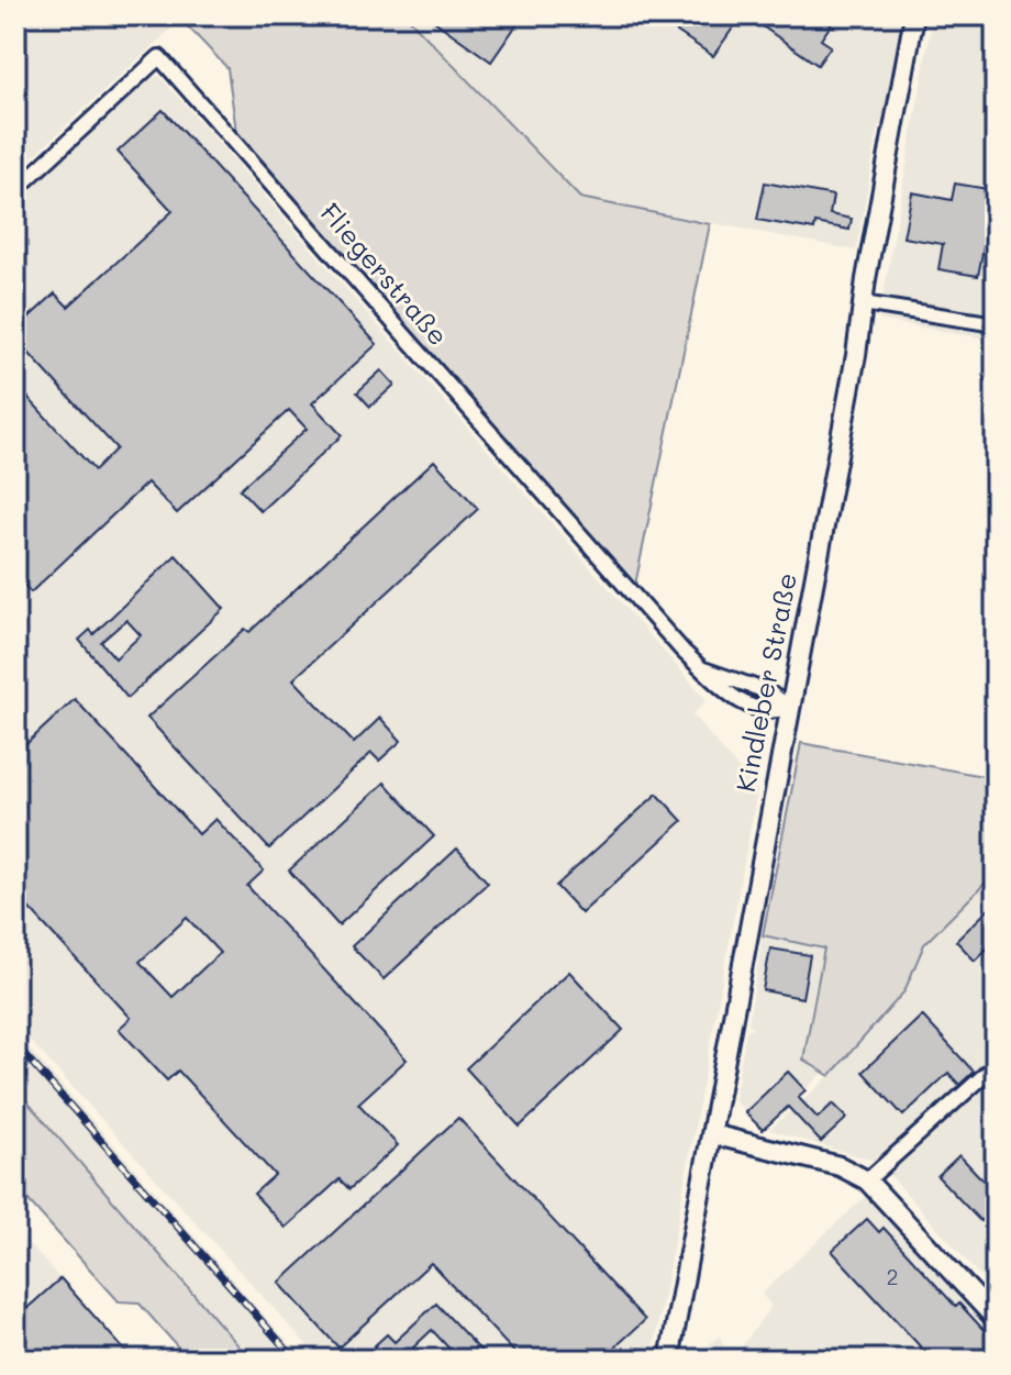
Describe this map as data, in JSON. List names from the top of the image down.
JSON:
{
  "streets": {
    "main road": ["Kindleber Straße"],
    "street": ["Fliegerstraße"]
  },
  "crossings": [
    ["Fliegerstraße", "Kindleber Straße"]
  ],
  "house_numbers": ["2"]
}
